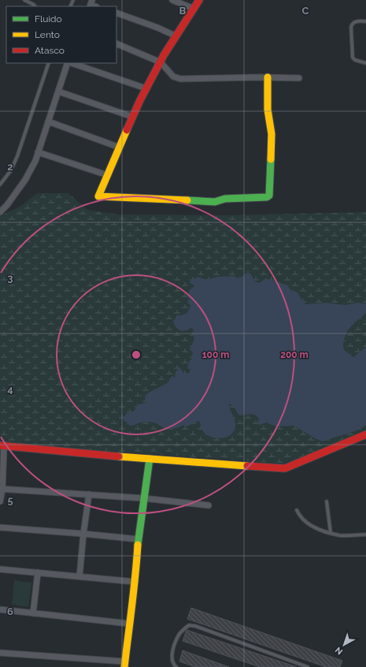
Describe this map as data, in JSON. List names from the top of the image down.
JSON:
{
  "legend": ["Fluido", "Lento", "Atasco"],
  "north": "bottom left",
  "grid": {
    "columns": ["B", "C"],
    "rows": [
      "2",
      "3",
      "4",
      "5",
      "6"
    ]
  },
  "rings": ["100 m", "200 m"]
}
